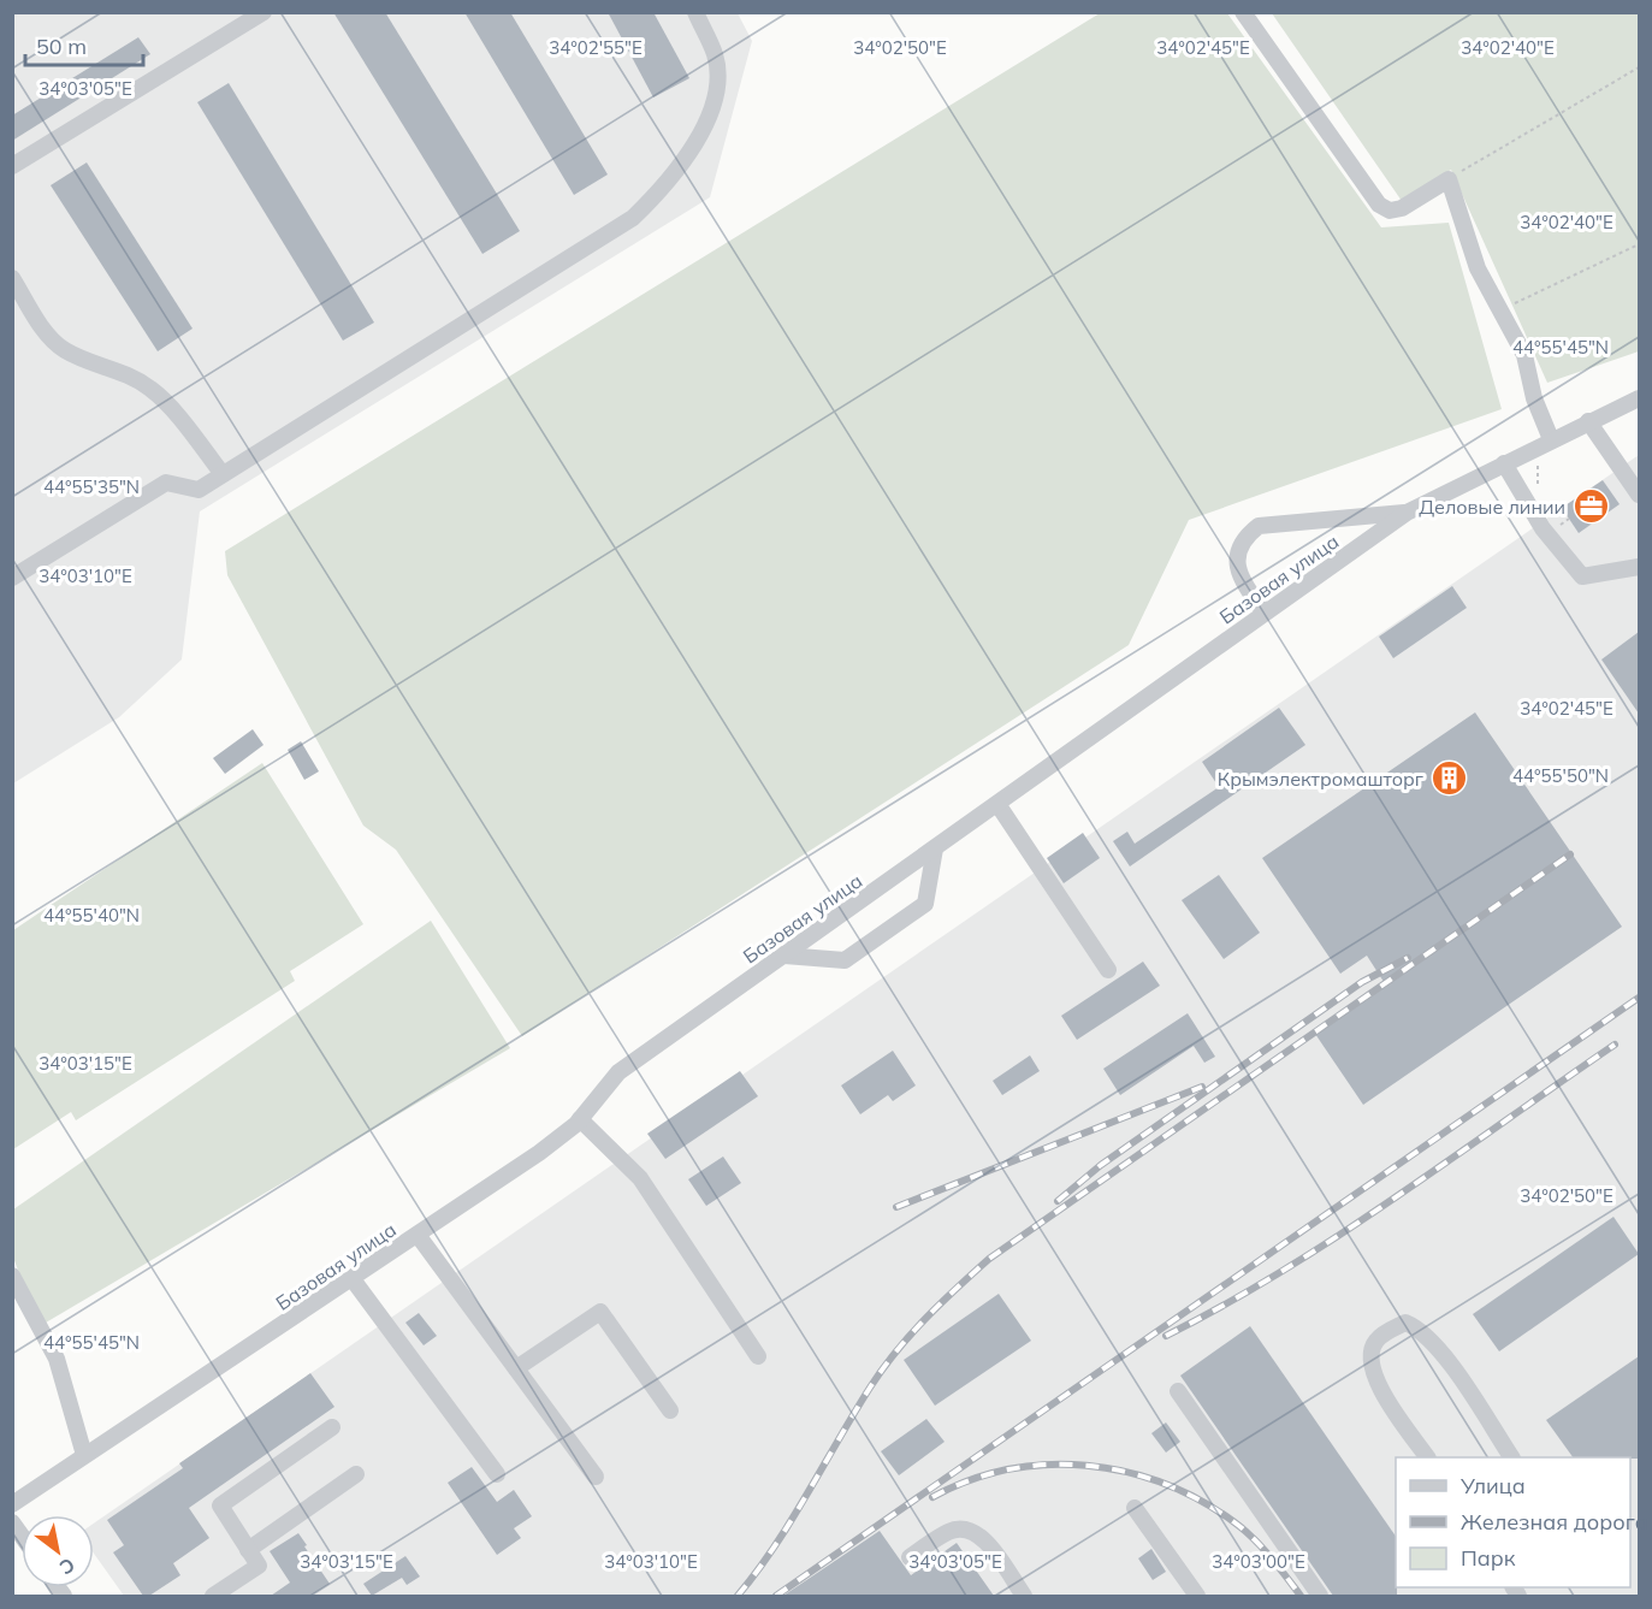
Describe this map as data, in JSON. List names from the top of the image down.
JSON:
{
  "streets": {
    "street": ["Базовая улица"]
  },
  "places": {
    "office": ["Деловые линии"],
    "building": ["Крымэлектромашторг"]
  },
  "legend": ["Улица", "Железная дорога", "Парк"],
  "scale_bar": "50 m",
  "north": "bottom right",
  "coordinates": [
    "34°02'55\"E",
    "34°02'50\"E",
    "34°02'45\"E",
    "34°02'40\"E",
    "34°03'05\"E",
    "44°55'45\"N",
    "44°55'35\"N",
    "34°03'10\"E",
    "44°55'50\"N",
    "44°55'40\"N",
    "34°03'15\"E",
    "34°03'00\"E"
  ]
}
